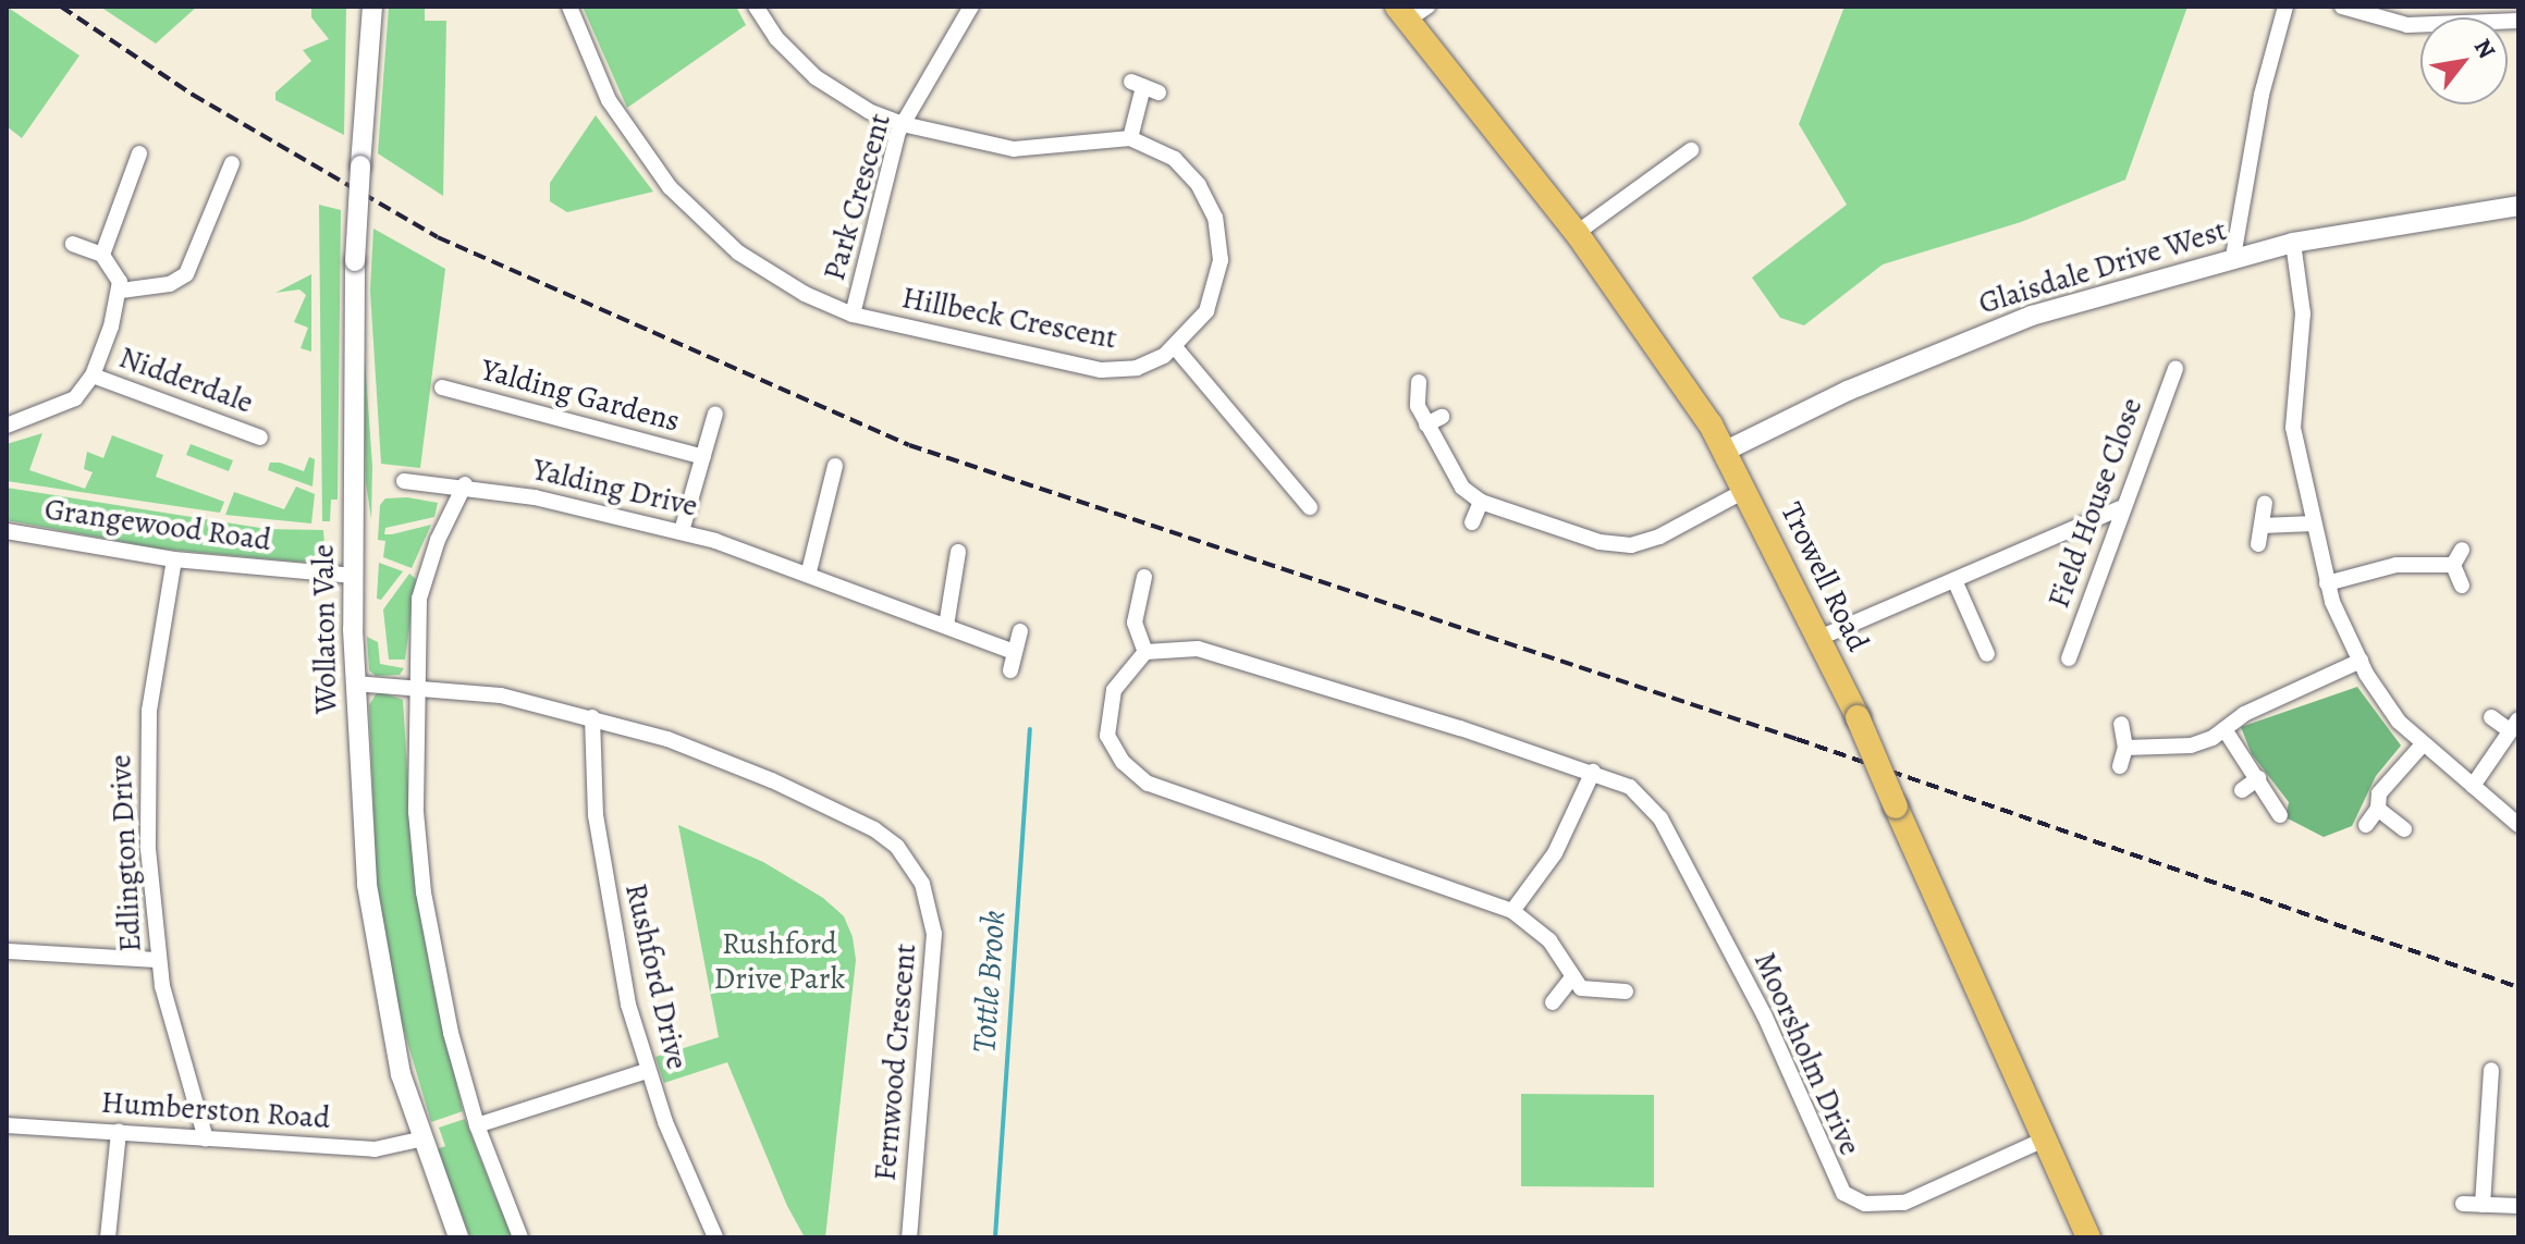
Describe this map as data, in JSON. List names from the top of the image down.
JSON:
{
  "streets": {
    "main road": ["Trowell Road"],
    "street": [
      "Park Crescent",
      "Glaisdale Drive West",
      "Hillbeck Crescent",
      "Nidderdale",
      "Yalding Gardens",
      "Yalding Drive",
      "Field House Close",
      "Grangewood Road",
      "Wollaton Vale",
      "Edlington Drive",
      "Rushford Drive",
      "Moorsholm Drive",
      "Fernwood Crescent",
      "Humberston Road"
    ]
  },
  "crossings": [
    ["Park Crescent", "Hillbeck Crescent"],
    ["Glaisdale Drive West", "Trowell Road"],
    ["Yalding Gardens", "Yalding Drive"],
    ["Grangewood Road", "Wollaton Vale"],
    ["Grangewood Road", "Edlington Drive"],
    ["Trowell Road", "Moorsholm Drive"],
    ["Wollaton Vale", "Fernwood Crescent"],
    ["Wollaton Vale", "Humberston Road"],
    ["Edlington Drive", "Humberston Road"],
    ["Rushford Drive", "Fernwood Crescent"]
  ],
  "water": ["Tottle Brook"],
  "parks": ["Rushford Drive Park"],
  "north": "top right"
}
